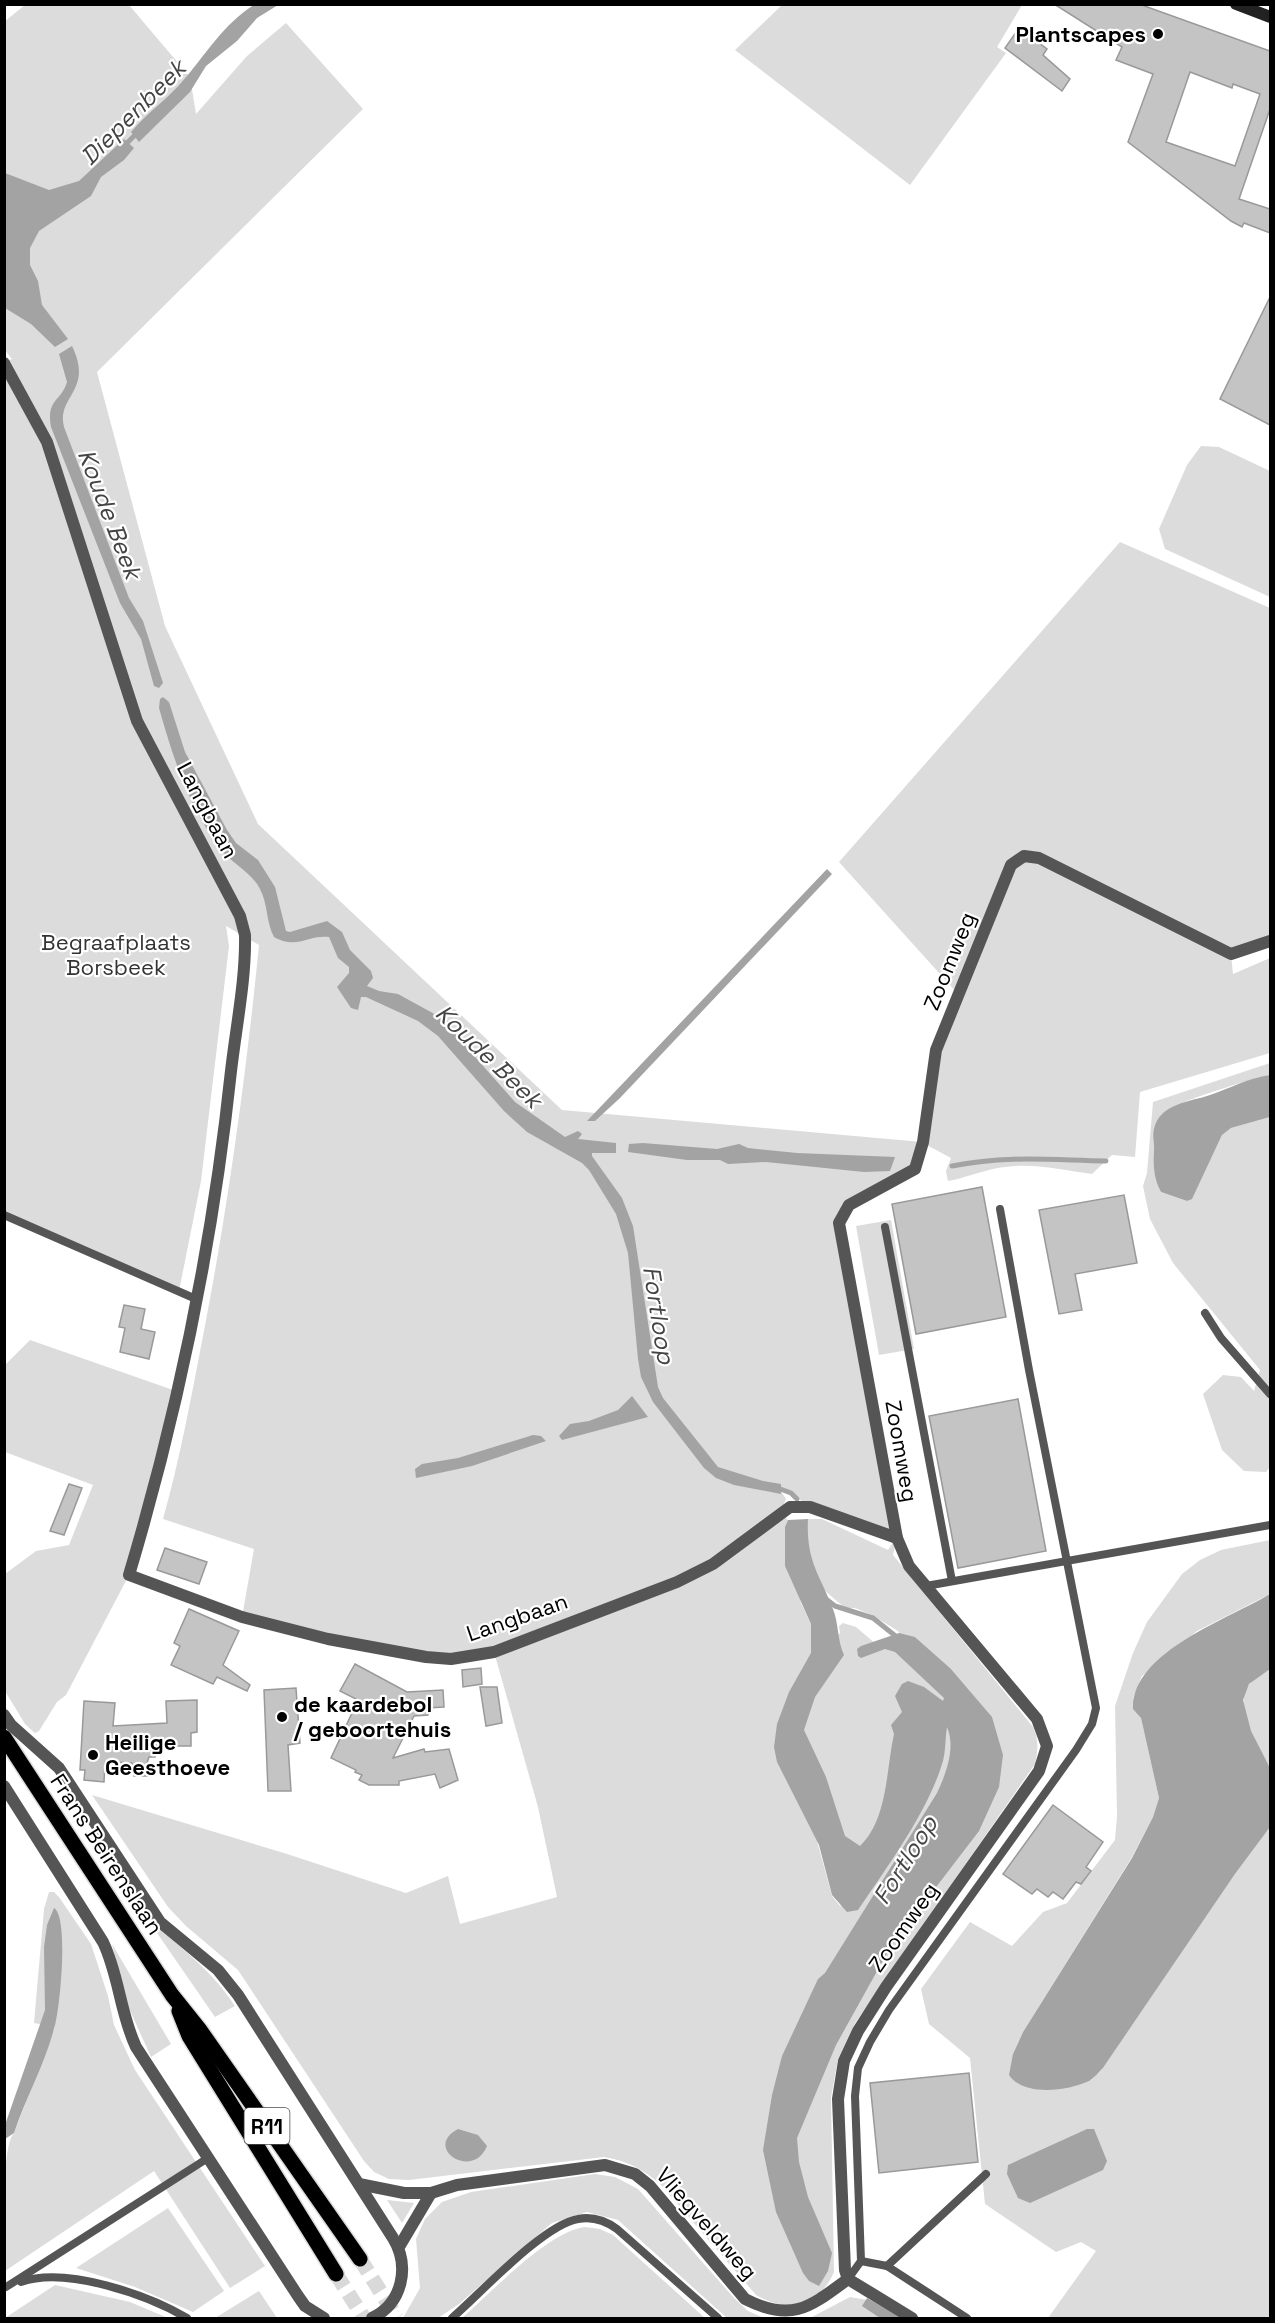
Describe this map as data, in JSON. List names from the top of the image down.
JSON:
{
  "streets": {
    "main road": ["Frans Beirenslaan", "R11"],
    "street": ["Langbaan", "Zoomweg", "Vliegveldweg"]
  },
  "crossings": [
    ["Langbaan", "Zoomweg"],
    ["Zoomweg", "Vliegveldweg"]
  ],
  "water": ["Diepenbeek", "Koude Beek", "Fortloop"],
  "parks": ["Begraafplaats Borsbeek"],
  "places": ["Plantscapes", "de kaardebol / geboortehuis", "Heilige Geesthoeve"]
}
